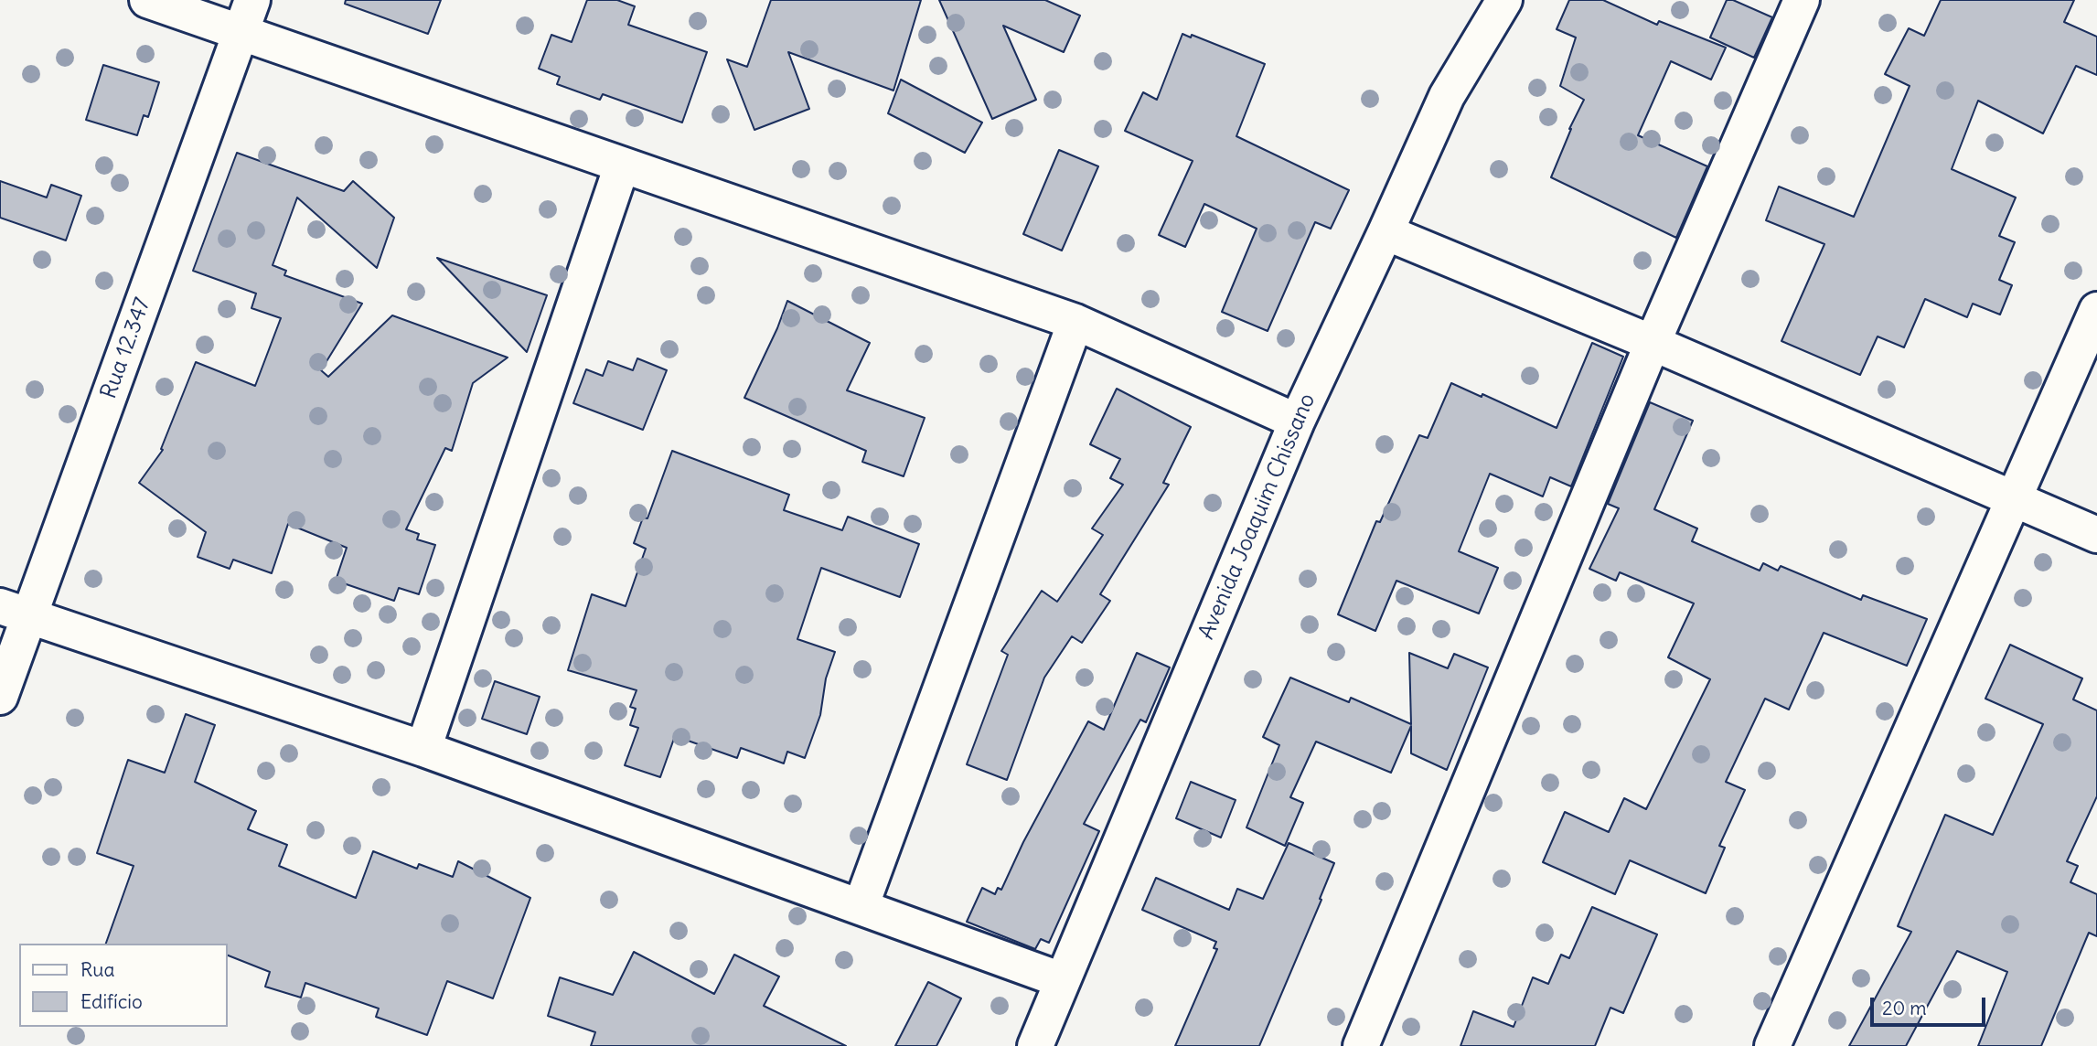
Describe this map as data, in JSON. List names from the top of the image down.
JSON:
{
  "streets": {
    "street": ["Rua 12.347", "Avenida Joaquim Chissano"]
  },
  "legend": ["Rua", "Edifício"],
  "scale_bar": "20 m"
}
